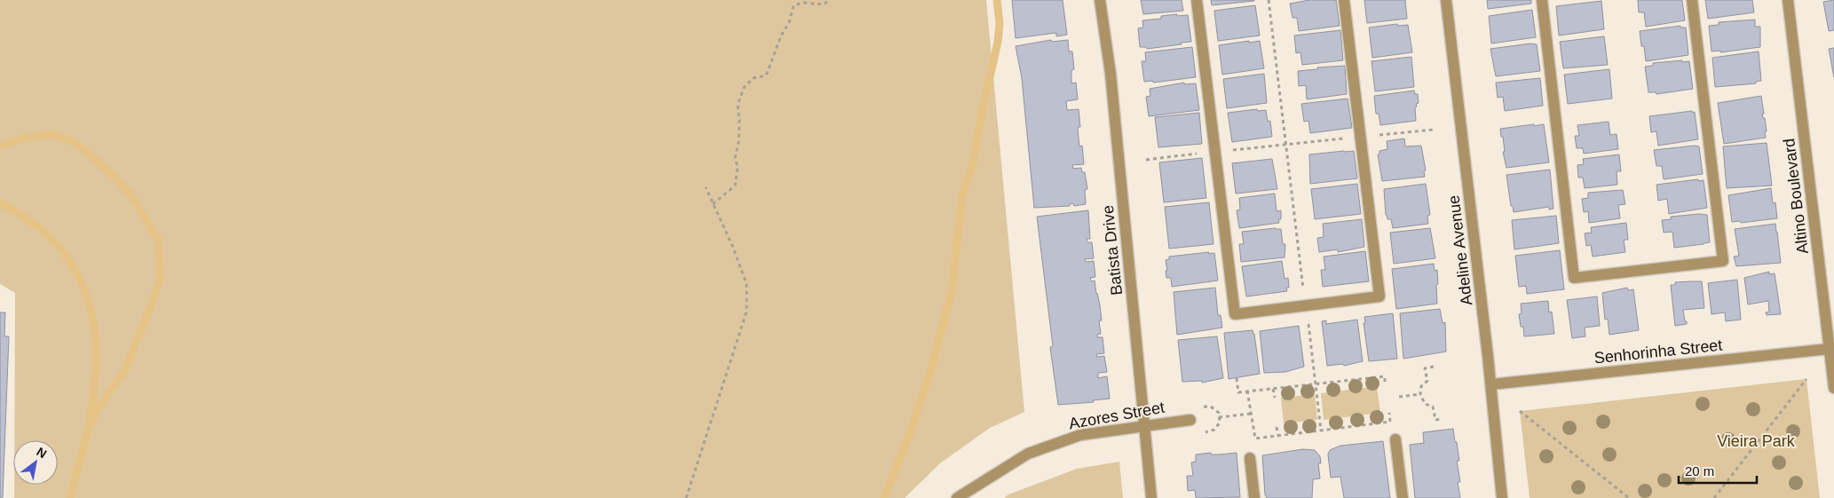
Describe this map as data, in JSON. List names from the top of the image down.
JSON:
{
  "streets": {
    "street": [
      "Altino Boulevard",
      "Batista Drive",
      "Adeline Avenue",
      "Senhorinha Street",
      "Azores Street"
    ]
  },
  "crossings": [
    ["Altino Boulevard", "Senhorinha Street"],
    ["Batista Drive", "Azores Street"],
    ["Adeline Avenue", "Senhorinha Street"]
  ],
  "parks": ["Vieira Park"],
  "scale_bar": "20 m",
  "north": "top right"
}
